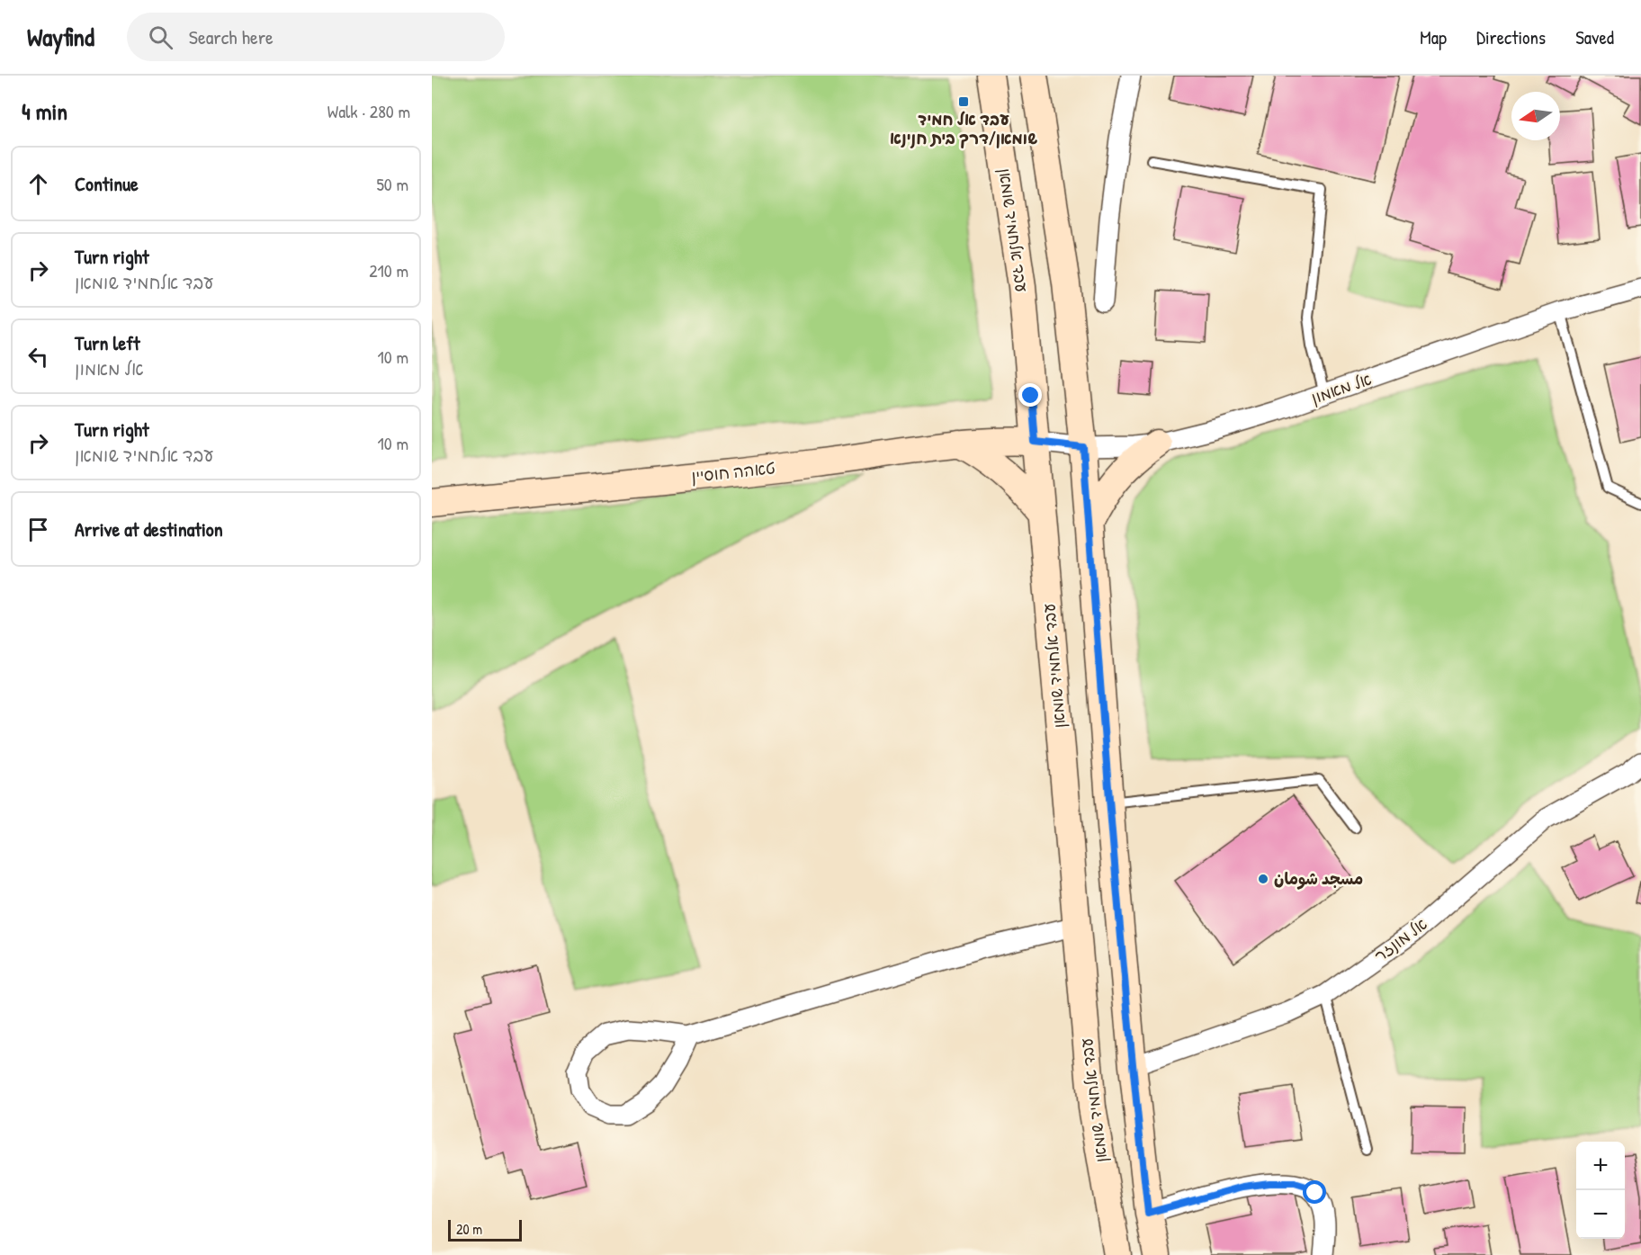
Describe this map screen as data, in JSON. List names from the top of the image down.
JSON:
{
  "streets": {
    "main road": ["עבד אלחמיד שומאן", "טאהה חוסיין"],
    "street": ["אל מאמון", "אל מונזר"]
  },
  "crossings": [
    ["עבד אלחמיד שומאן", "אל מאמון"],
    ["עבד אלחמיד שומאן", "טאהה חוסיין"],
    ["אל מאמון", "טאהה חוסיין"]
  ],
  "places": {
    "transit": ["עבד אל חמיד שומאן/דרך בית חנינא"],
    "other": ["مسجد شومان"]
  },
  "scale_bar": "20 m",
  "north": "left",
  "page": {
    "header": "Wayfind",
    "search": "Search here",
    "nav": ["Map", "Directions", "Saved"],
    "heading": ["4 min", "Walk · 280 m"],
    "list": [
      ["Continue", "50 m"],
      ["Turn right", "עבד אלחמיד שומאן", "210 m"],
      ["Turn left", "אל מאמון", "10 m"],
      ["Turn right", "עבד אלחמיד שומאן", "10 m"],
      "Arrive at destination"
    ],
    "map_buttons": ["+", "−"],
    "scale": "20 m"
  }
}
